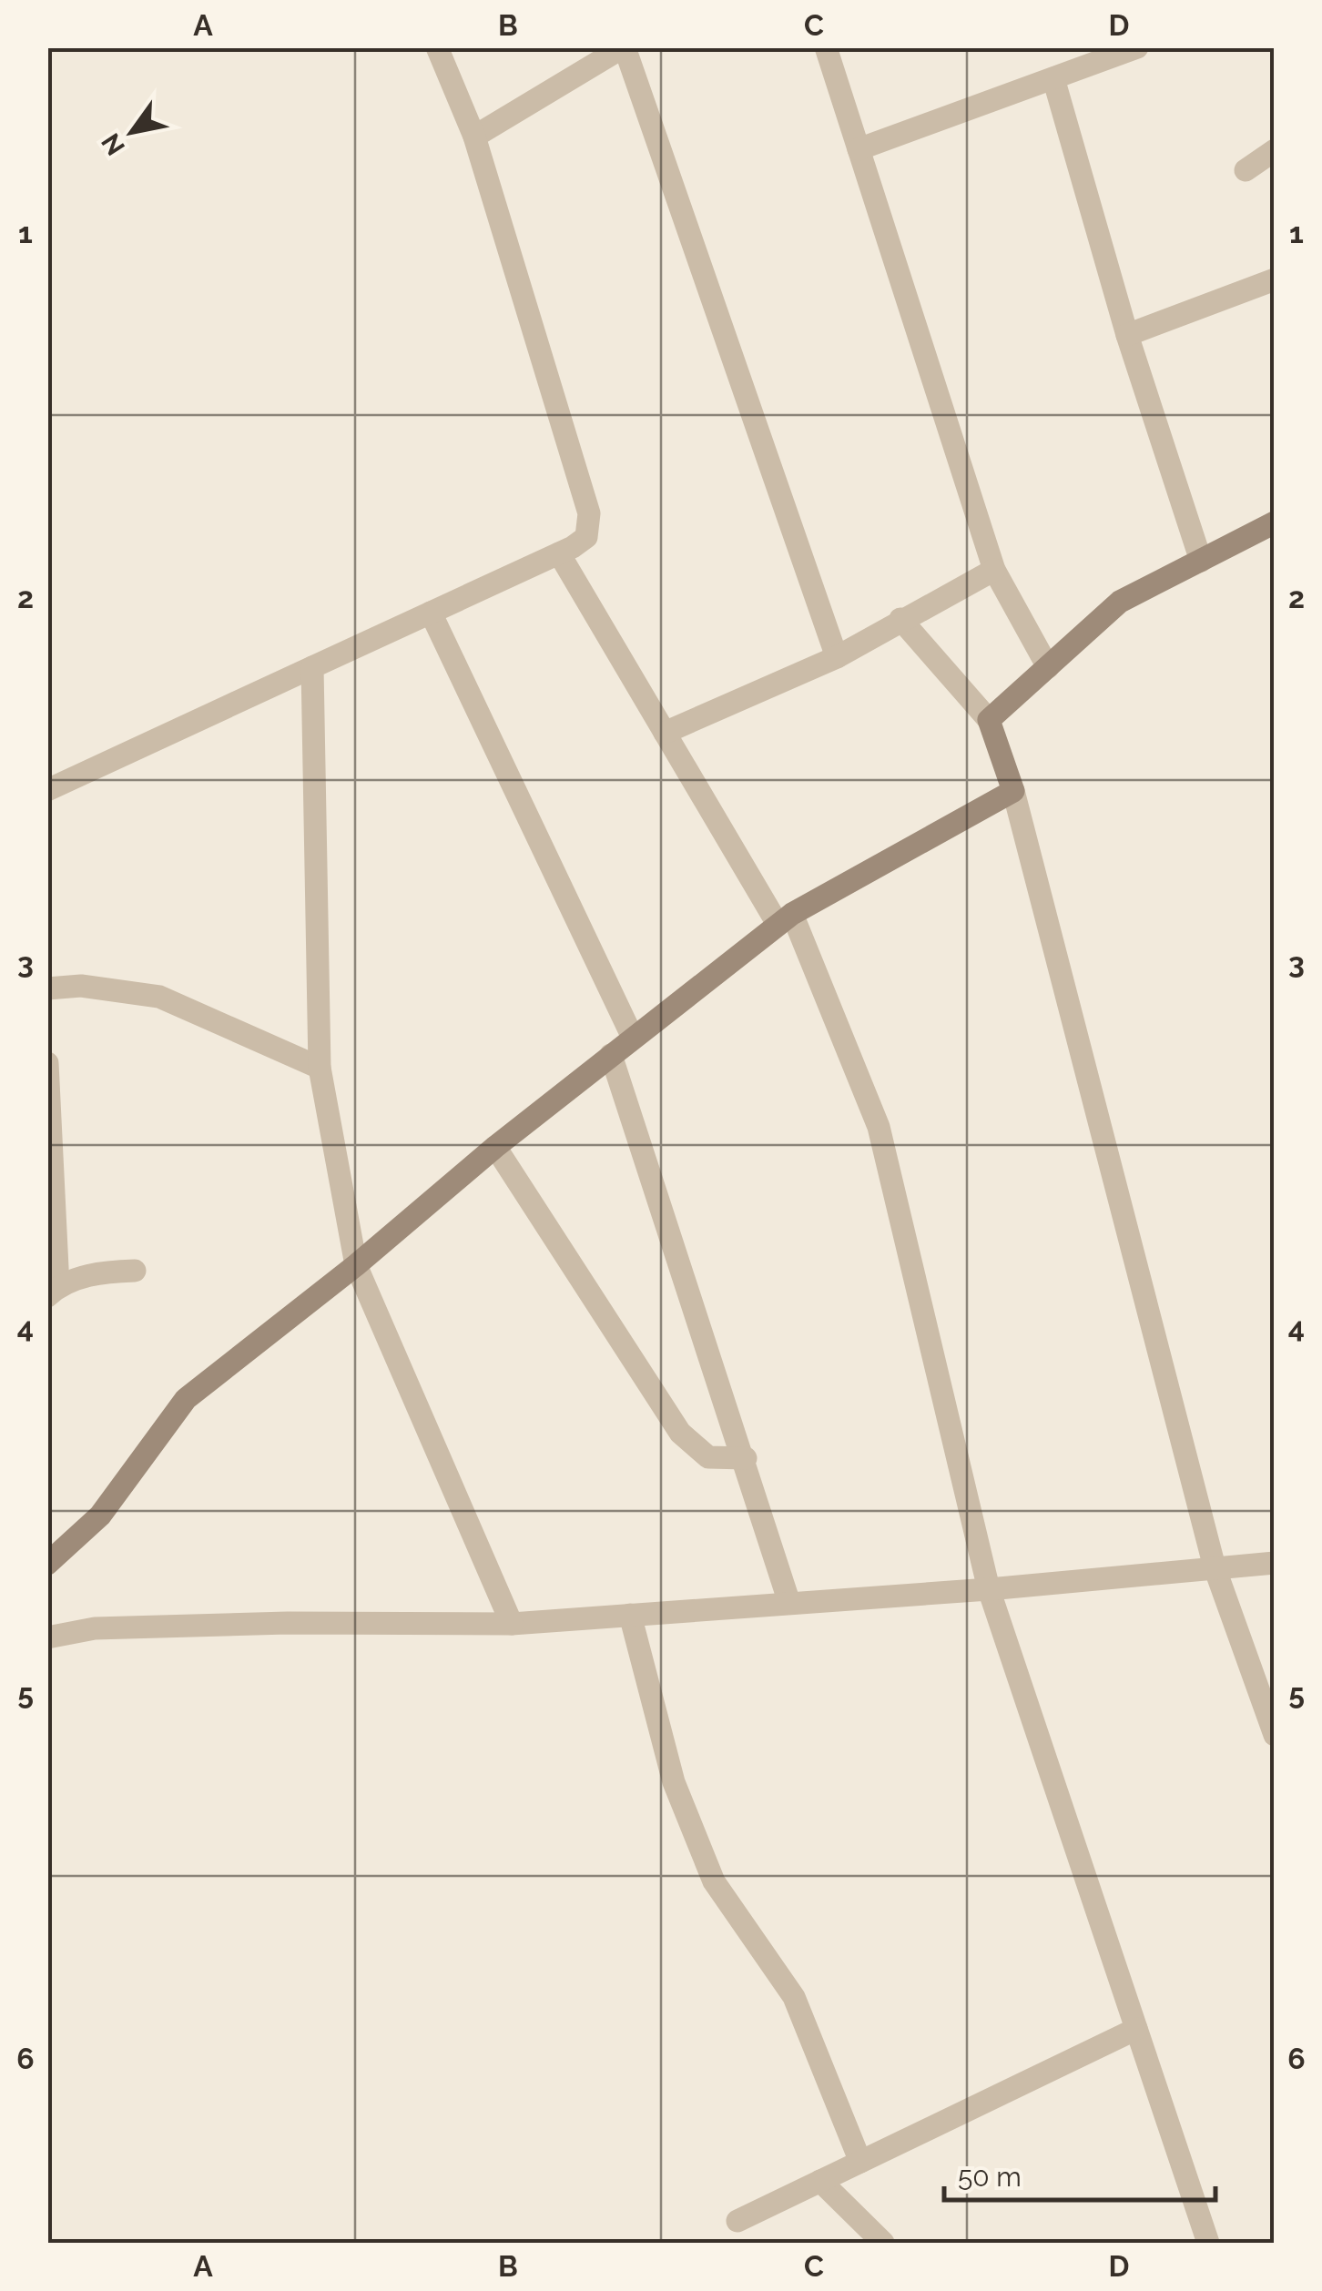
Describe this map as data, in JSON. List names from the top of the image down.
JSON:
{
  "scale_bar": "50 m",
  "north": "bottom left",
  "grid": {
    "columns": [
      "A",
      "B",
      "C",
      "D"
    ],
    "rows": [
      "1",
      "2",
      "3",
      "4",
      "5",
      "6"
    ]
  }
}
